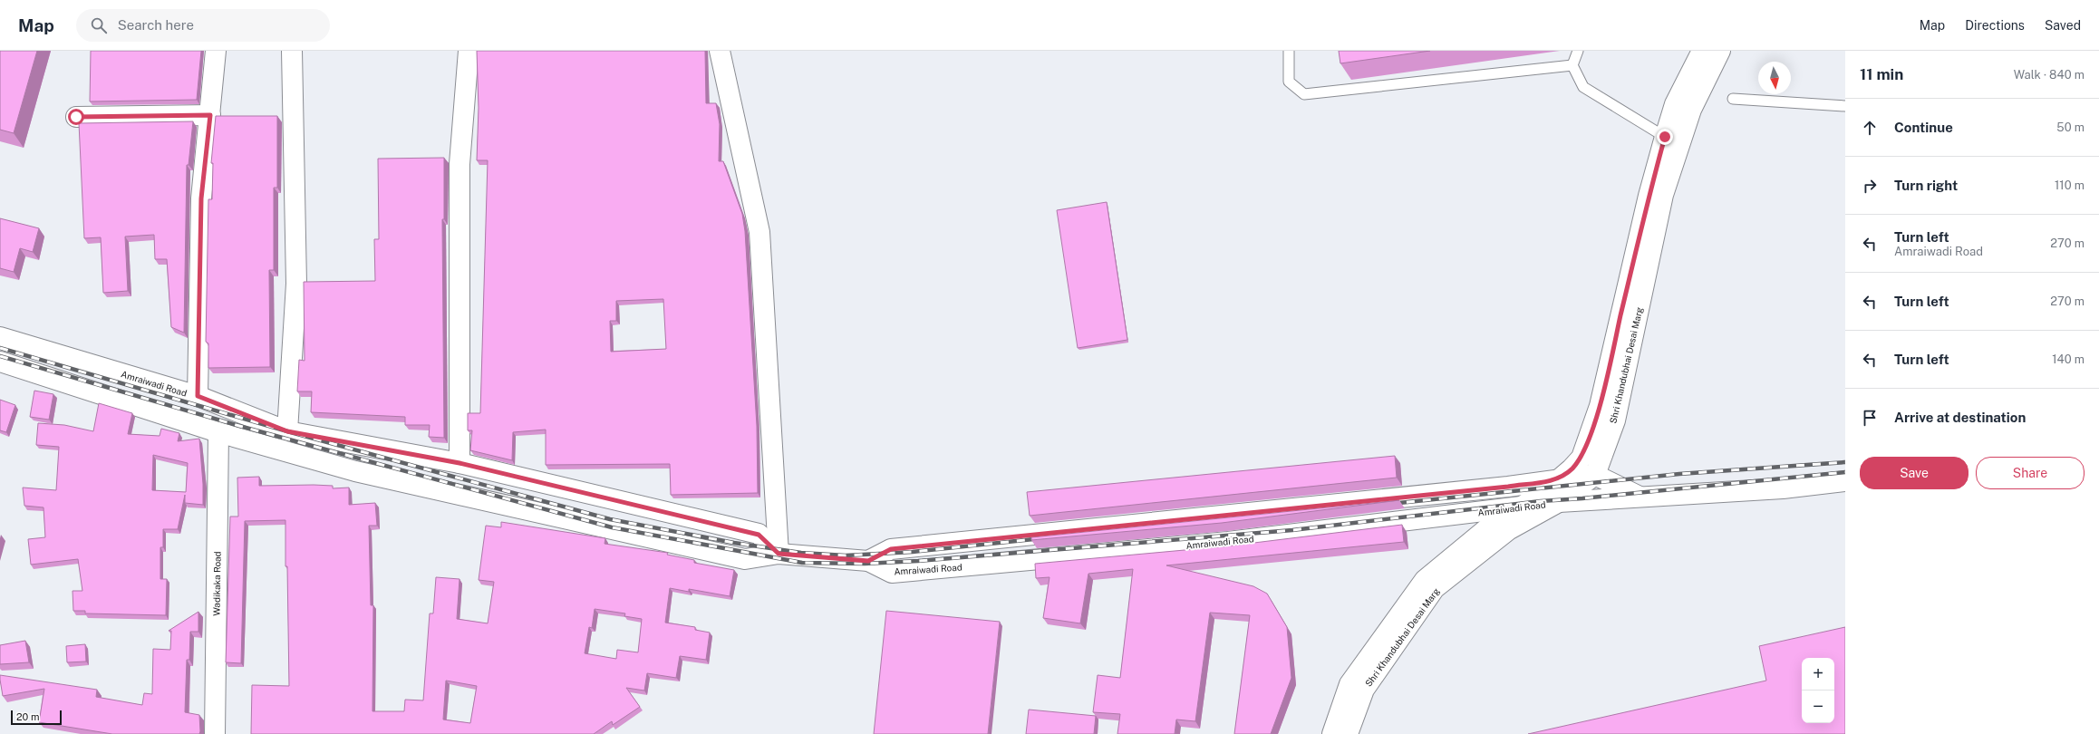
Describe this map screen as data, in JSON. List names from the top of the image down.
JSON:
{
  "streets": {
    "main road": ["Shri Khandubhai Desai Marg", "Amraiwadi Road", "Wadikaka Road"]
  },
  "crossings": [
    ["Shri Khandubhai Desai Marg", "Amraiwadi Road"]
  ],
  "scale_bar": "20 m",
  "north": "bottom",
  "page": {
    "header": "Map",
    "search": "Search here",
    "nav": ["Map", "Directions", "Saved"],
    "heading": ["11 min", "Walk · 840 m"],
    "list": [
      ["Continue", "50 m"],
      ["Turn right", "110 m"],
      ["Turn left", "Amraiwadi Road", "270 m"],
      ["Turn left", "270 m"],
      ["Turn left", "140 m"],
      "Arrive at destination"
    ],
    "buttons": ["Save", "Share"],
    "map_buttons": ["+", "−"],
    "scale": "20 m"
  }
}
